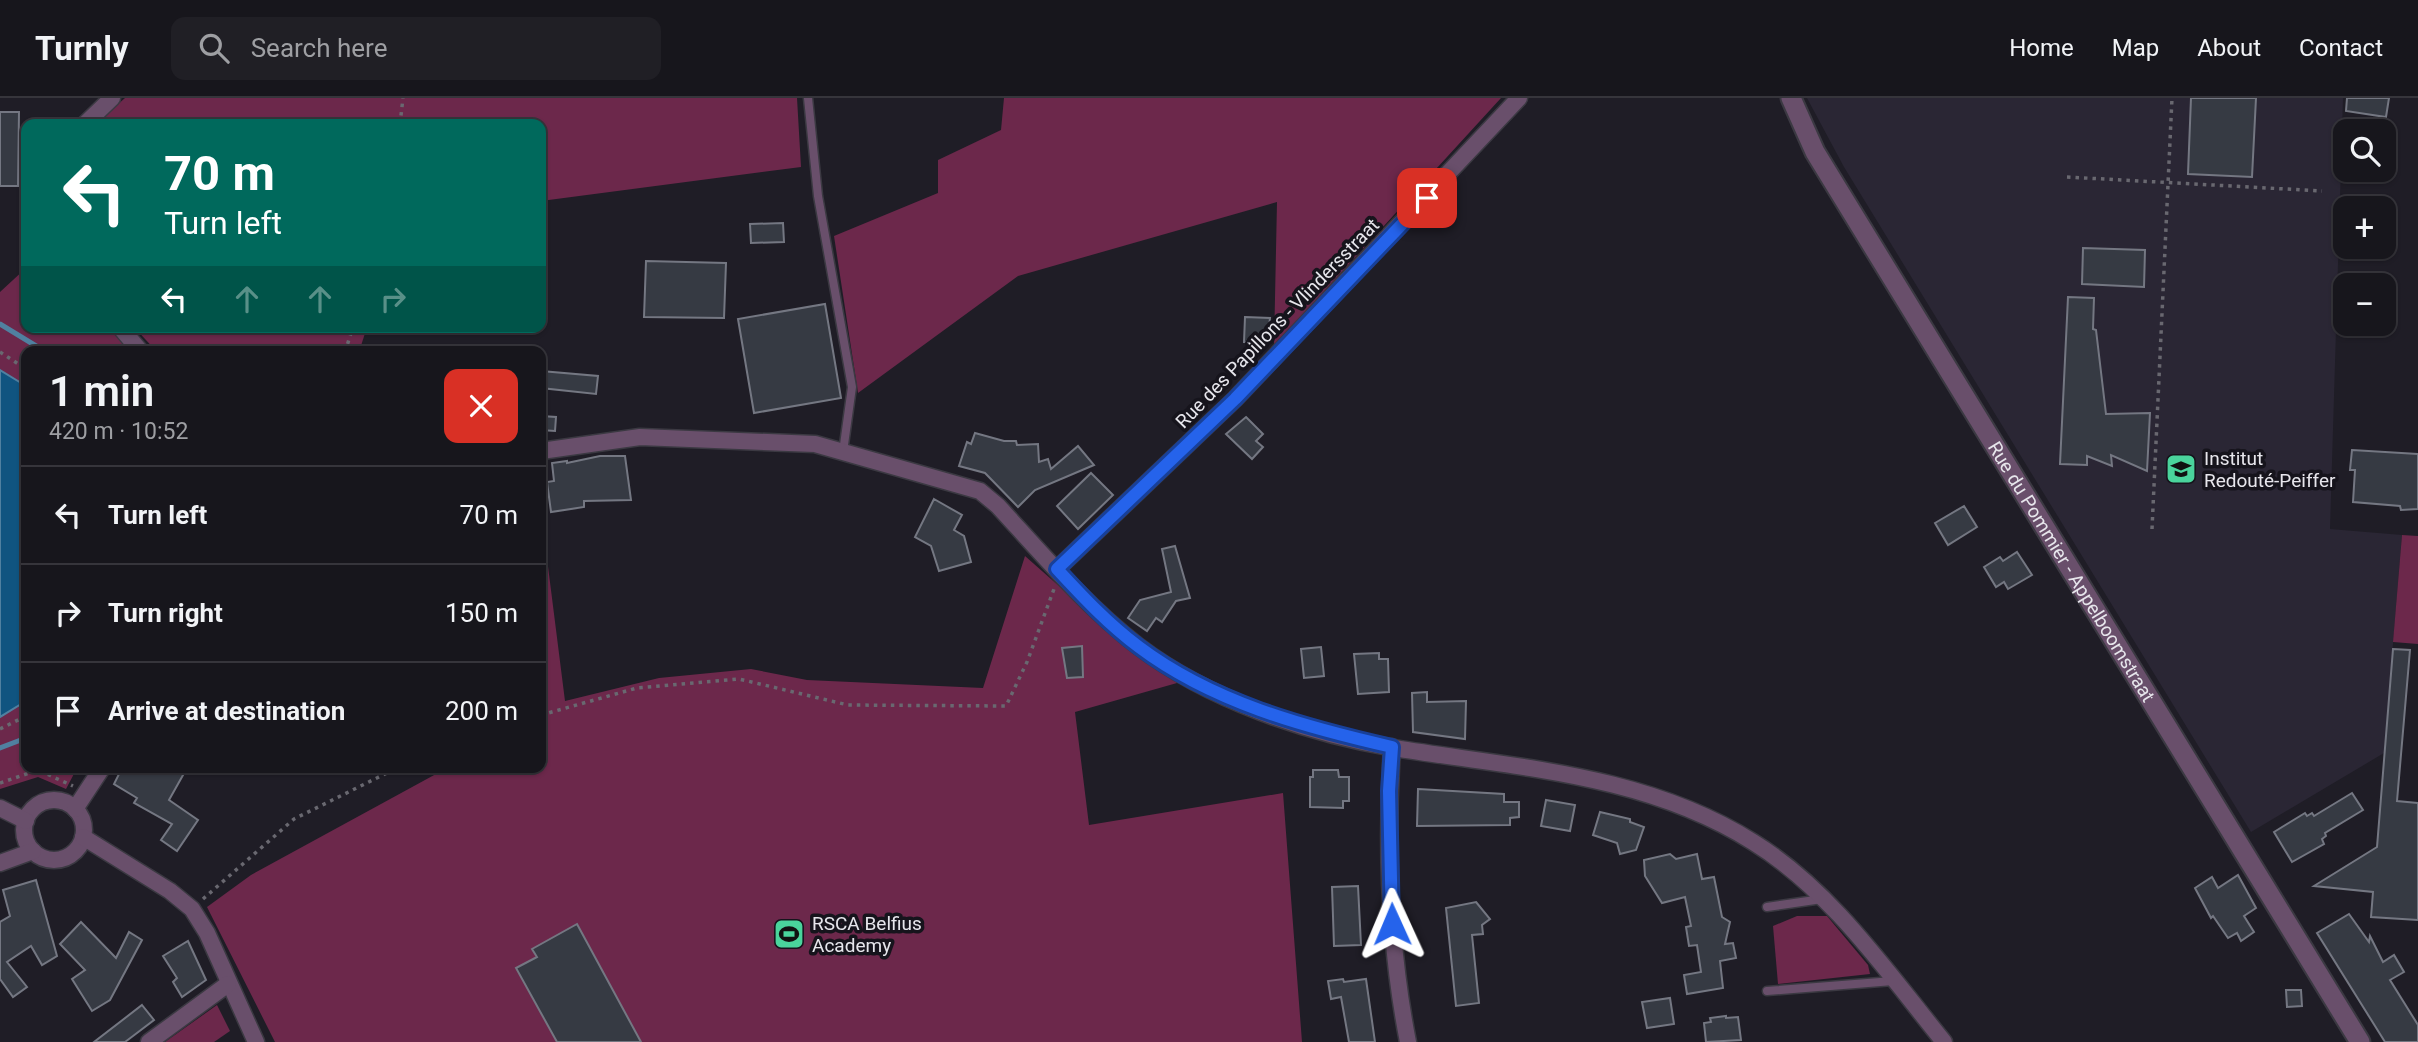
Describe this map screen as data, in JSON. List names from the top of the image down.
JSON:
{
  "streets": {
    "street": ["Rue des Papillons - Vlindersstraat", "Rue du Pommier - Appelboomstraat"]
  },
  "places": {
    "school or university": ["Institut Redouté-Peiffer"],
    "sports": ["RSCA Belfius Academy"]
  },
  "page": {
    "header": "Turnly",
    "search": "Search here",
    "nav": [
      "Home",
      "Map",
      "About",
      "Contact"
    ],
    "map_buttons": ["+", "−"],
    "turn": ["70 m", "Turn left"],
    "heading": ["1 min", "420 m · 10:52"],
    "list": [
      {
        "name": "Turn left",
        "value": "70 m"
      },
      {
        "name": "Turn right",
        "value": "150 m"
      },
      {
        "name": "Arrive at destination",
        "value": "200 m"
      }
    ]
  }
}
